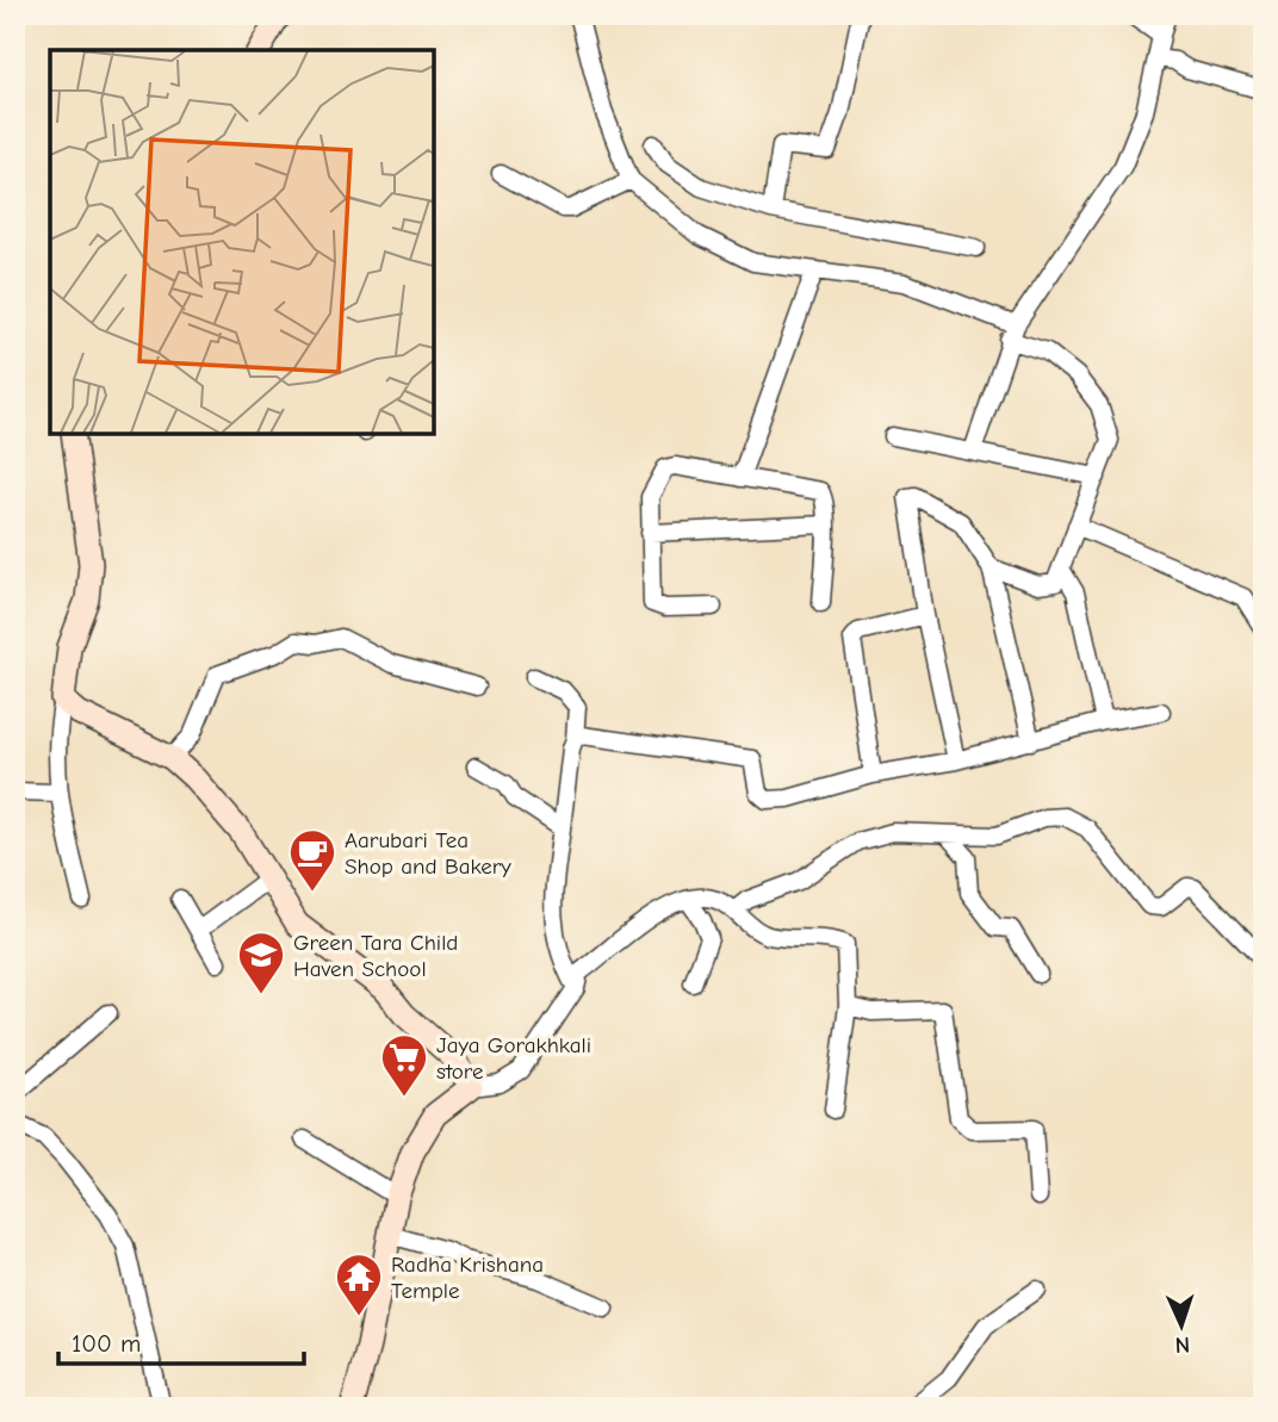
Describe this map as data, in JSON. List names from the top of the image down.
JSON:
{
  "places": {
    "cafe": ["Aarubari Tea Shop and Bakery"],
    "school or university": ["Green Tara Child Haven School"],
    "supermarket": ["Jaya Gorakhkali store"],
    "temple": ["Radha Krishana Temple"]
  },
  "scale_bar": "100 m",
  "north": "bottom"
}
